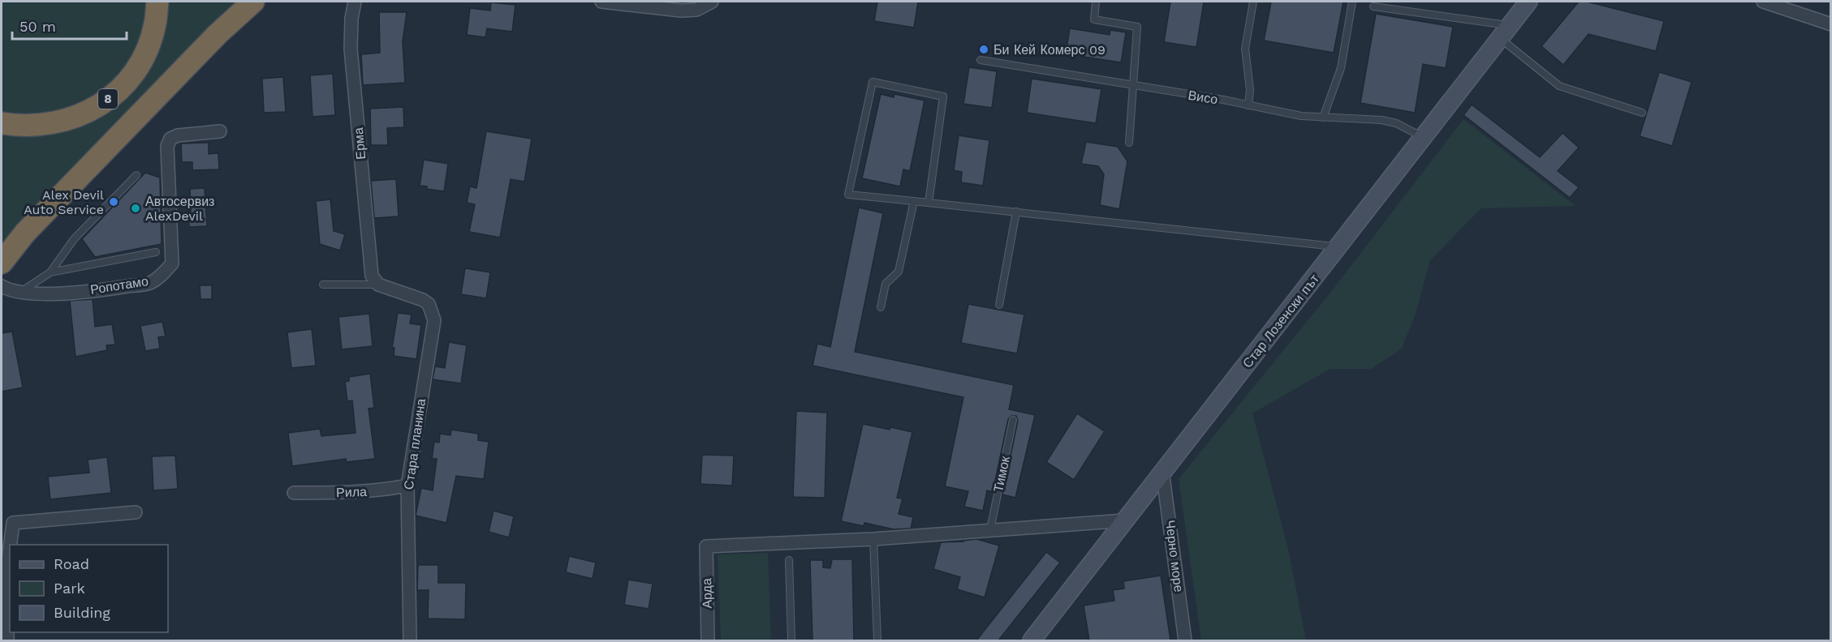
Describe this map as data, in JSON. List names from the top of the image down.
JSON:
{
  "streets": {
    "highway": ["8"],
    "street": [
      "Ерма",
      "Ропотамо",
      "Стар Лозенски път",
      "Стара планина",
      "Рила",
      "Черно море",
      "Арда"
    ],
    "lane": ["Висо", "Тимок"]
  },
  "crossings": [
    ["Висо", "Стар Лозенски път"],
    ["Ерма", "Стара планина"],
    ["Стар Лозенски път", "Черно море"],
    ["Стара планина", "Рила"]
  ],
  "places": ["Би Кей Комерс 09", "Alex Devil Auto Service", "Автосервиз AlexDevil"],
  "legend": ["Road", "Park", "Building"],
  "scale_bar": "50 m"
}
